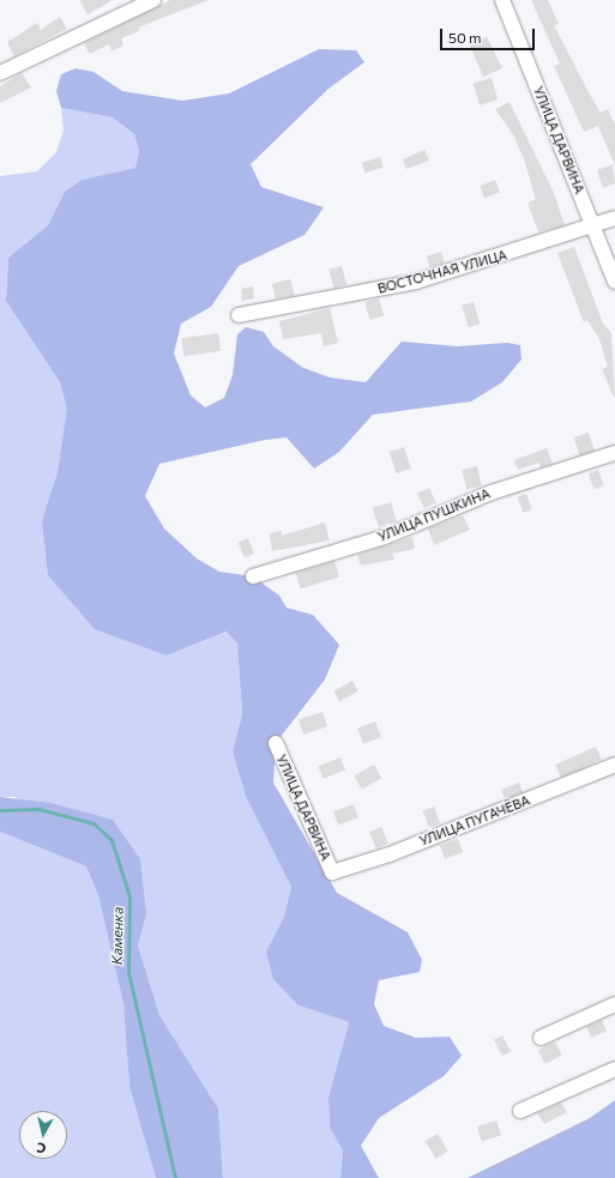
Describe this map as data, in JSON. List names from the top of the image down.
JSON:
{
  "streets": {
    "street": [
      "УЛИЦА ДАРВИНА",
      "ВОСТОЧНАЯ УЛИЦА",
      "УЛИЦА ПУШКИНА",
      "УЛИЦА ПУГАЧЁВА"
    ]
  },
  "crossings": [
    ["УЛИЦА ДАРВИНА", "ВОСТОЧНАЯ УЛИЦА"],
    ["УЛИЦА ДАРВИНА", "УЛИЦА ПУГАЧЁВА"]
  ],
  "water": ["Каменка"],
  "scale_bar": "50 m",
  "north": "bottom"
}
